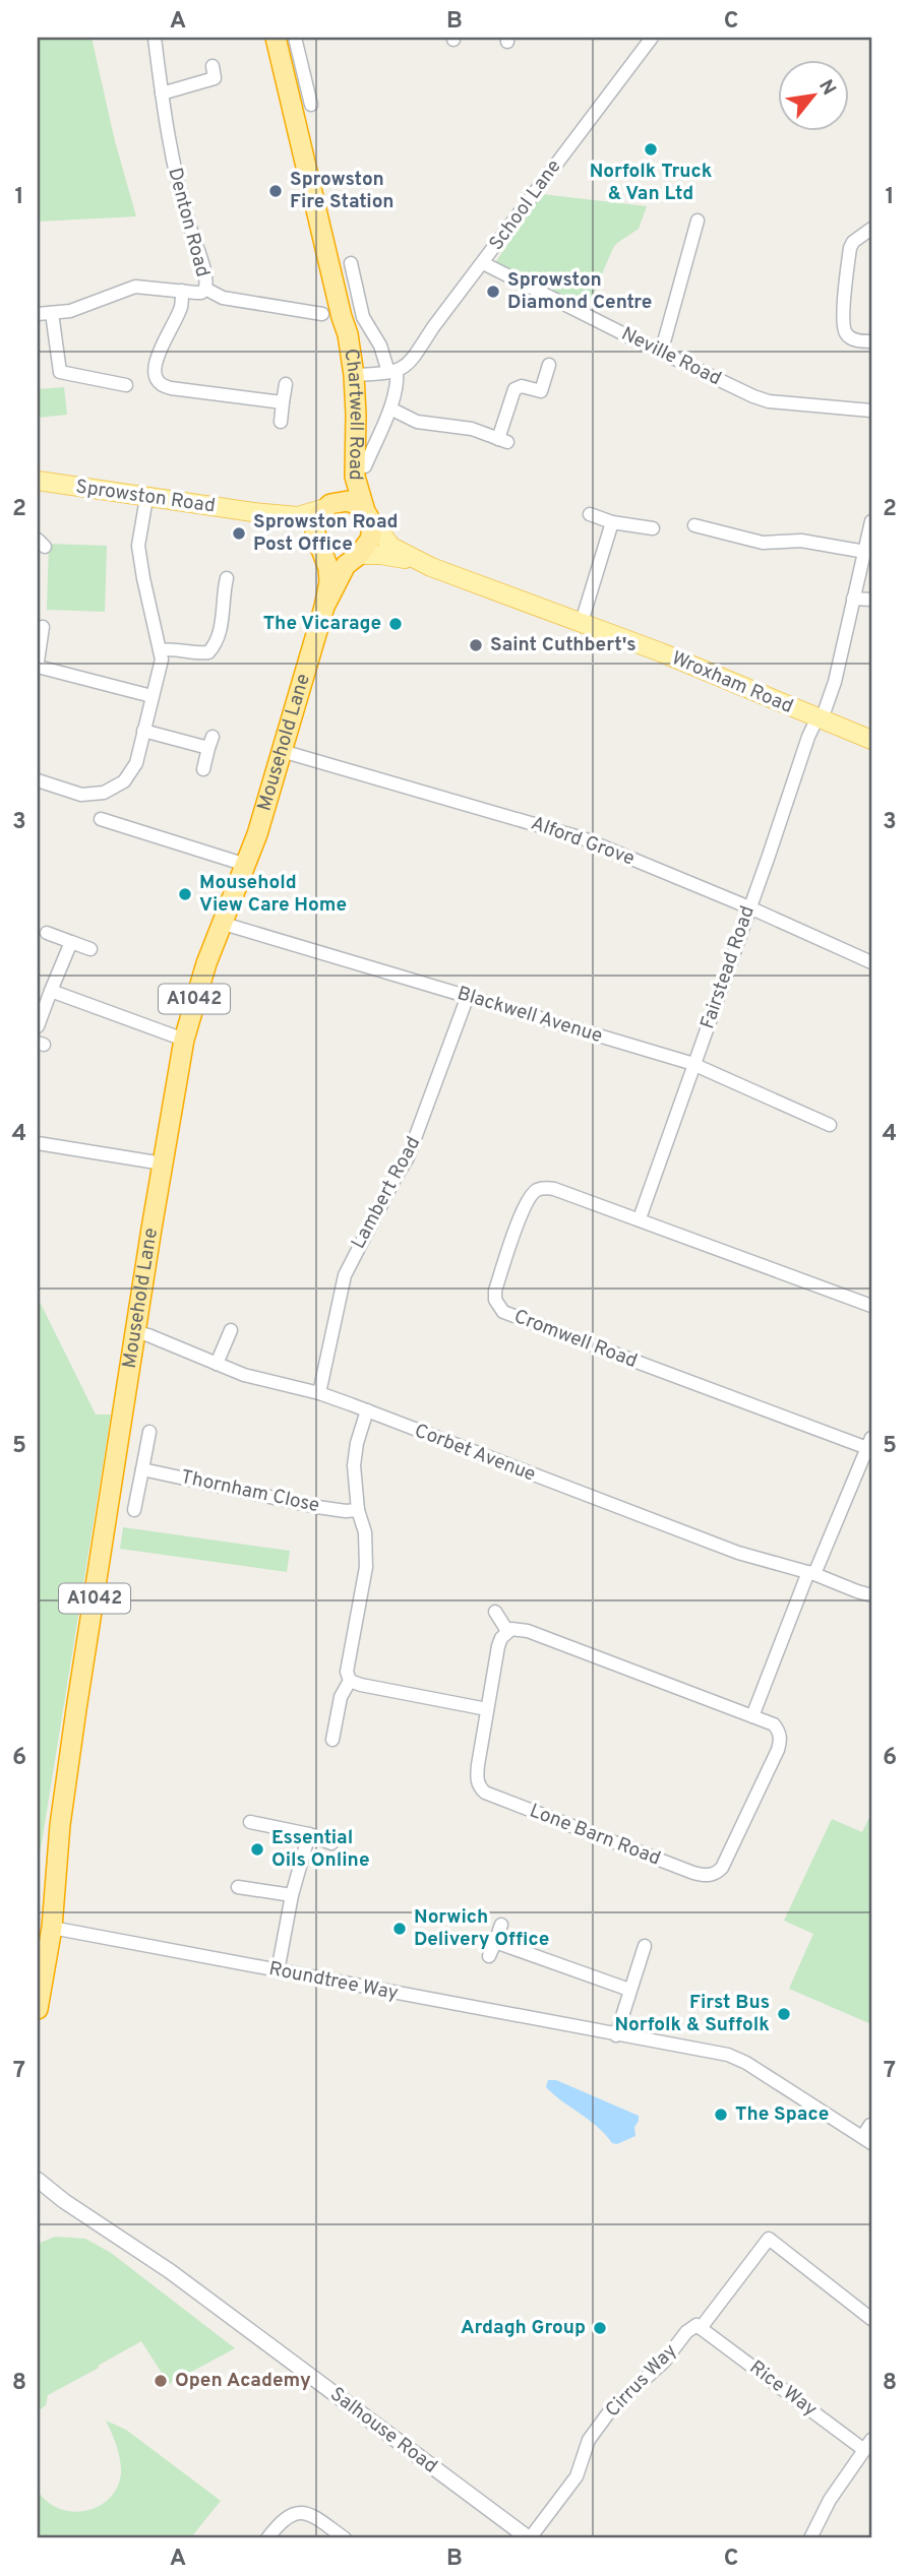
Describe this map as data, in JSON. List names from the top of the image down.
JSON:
{
  "streets": {
    "highway": ["Chartwell Road", "Mousehold Lane", "A1042"],
    "main road": ["Sprowston Road", "Wroxham Road"],
    "street": [
      "School Lane",
      "Denton Road",
      "Neville Road",
      "Alford Grove",
      "Fairstead Road",
      "Blackwell Avenue",
      "Lambert Road",
      "Cromwell Road",
      "Corbet Avenue",
      "Thornham Close",
      "Lone Barn Road",
      "Roundtree Way",
      "Cirrus Way",
      "Rice Way",
      "Salhouse Road"
    ]
  },
  "crossings": [
    ["School Lane", "Neville Road"],
    ["Denton Road", "Chartwell Road"],
    ["Chartwell Road", "Sprowston Road"],
    ["Chartwell Road", "Wroxham Road"],
    ["Chartwell Road", "Mousehold Lane"],
    ["Sprowston Road", "Wroxham Road"],
    ["Sprowston Road", "Mousehold Lane"],
    ["Wroxham Road", "Mousehold Lane"],
    ["Wroxham Road", "Fairstead Road"],
    ["Mousehold Lane", "Alford Grove"],
    ["Mousehold Lane", "Blackwell Avenue"],
    ["Mousehold Lane", "Corbet Avenue"],
    ["Mousehold Lane", "Roundtree Way"],
    ["Alford Grove", "Fairstead Road"],
    ["Fairstead Road", "Blackwell Avenue"],
    ["Fairstead Road", "Cromwell Road"],
    ["Blackwell Avenue", "Lambert Road"],
    ["Lambert Road", "Corbet Avenue"],
    ["Cirrus Way", "Rice Way"],
    ["Cirrus Way", "Salhouse Road"]
  ],
  "places": [
    "Norfolk Truck & Van Ltd",
    "Sprowston Fire Station",
    "Sprowston Diamond Centre",
    "Sprowston Road Post Office",
    "The Vicarage",
    "Saint Cuthbert's",
    "Mousehold View Care Home",
    "Essential Oils Online",
    "Norwich Delivery Office",
    "First Bus Norfolk & Suffolk",
    "The Space",
    "Ardagh Group",
    "Open Academy"
  ],
  "north": "top right",
  "grid": {
    "columns": ["A", "B", "C"],
    "rows": [
      "1",
      "2",
      "3",
      "4",
      "5",
      "6",
      "7",
      "8"
    ]
  }
}
